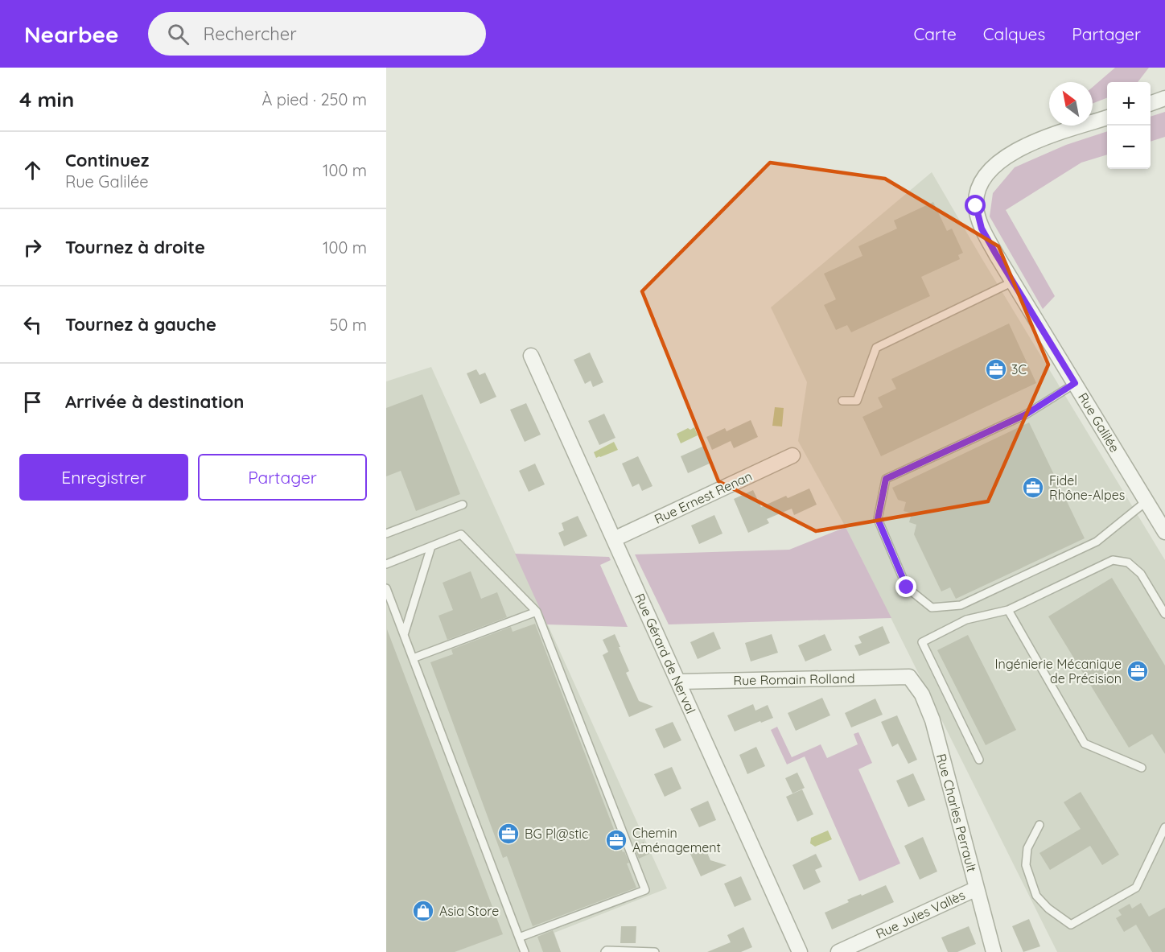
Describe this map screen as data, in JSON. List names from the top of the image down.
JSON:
{
  "streets": {
    "street": [
      "Rue Galilée",
      "Rue Ernest Renan",
      "Rue Gérard de Nerval",
      "Rue Romain Rolland",
      "Rue Charles Perrault",
      "Rue Jules Vallès"
    ]
  },
  "crossings": [
    ["Rue Ernest Renan", "Rue Gérard de Nerval"],
    ["Rue Gérard de Nerval", "Rue Romain Rolland"],
    ["Rue Romain Rolland", "Rue Charles Perrault"],
    ["Rue Charles Perrault", "Rue Jules Vallès"]
  ],
  "places": {
    "office": [
      "3C",
      "Fidel Rhône-Alpes",
      "Ingénierie Mécanique de Précision",
      "BG Pl@stic",
      "Chemin Aménagement"
    ],
    "shop": ["Asia Store"]
  },
  "north": "top left",
  "page": {
    "header": "Nearbee",
    "search": "Rechercher",
    "nav": ["Carte", "Calques", "Partager"],
    "heading": ["4 min", "À pied · 250 m"],
    "map_buttons": ["+", "−"],
    "list": [
      ["Continuez", "Rue Galilée", "100 m"],
      ["Tournez à droite", "100 m"],
      ["Tournez à gauche", "50 m"],
      "Arrivée à destination"
    ],
    "buttons": ["Enregistrer", "Partager"]
  }
}
